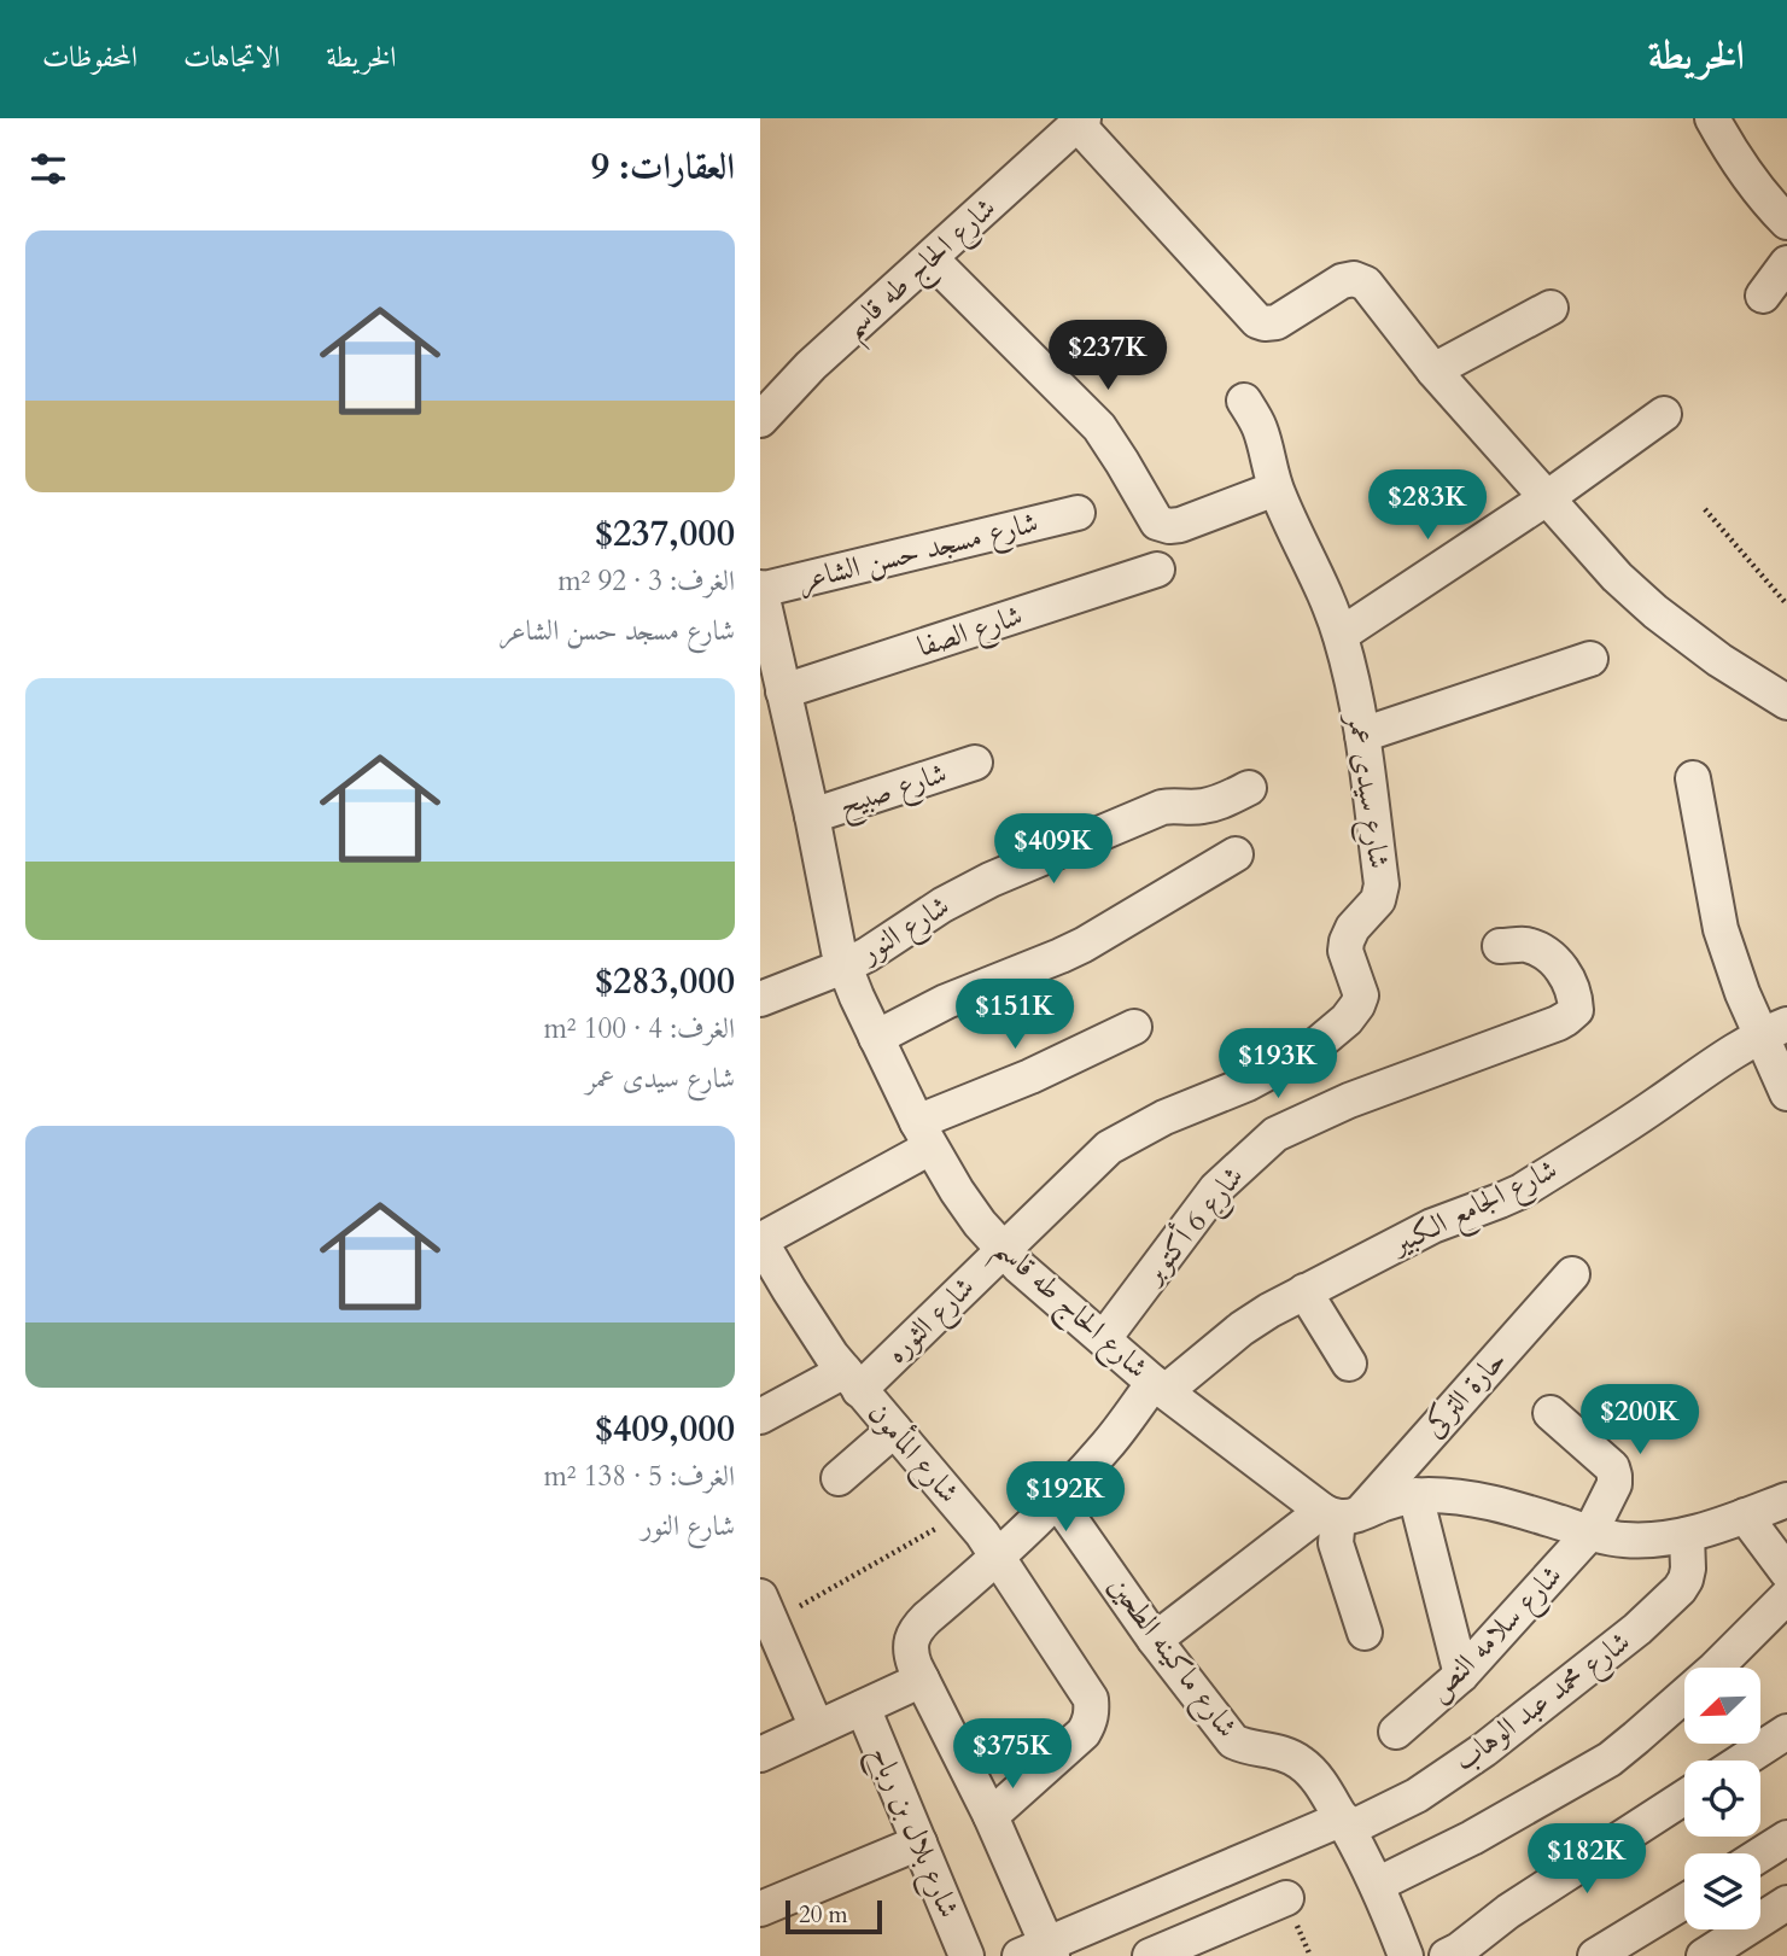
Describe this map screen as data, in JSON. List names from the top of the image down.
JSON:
{
  "streets": {
    "street": [
      "شارع الحاج طه قاسم",
      "شارع مسجد حسن الشاعر",
      "شارع الصفا",
      "شارع صبيح",
      "شارع سيدى عمر",
      "شارع النور",
      "شارع الجامع الكبير",
      "شارع 6 أكتوبر",
      "شارع الثوره",
      "حارة التركى",
      "شارع المأمون",
      "شارع سلامه النص",
      "شارع ماكينه الطحين",
      "شارع محمد عبد الوهاب",
      "شارع بلال بن رباح"
    ]
  },
  "crossings": [
    ["شارع الحاج طه قاسم", "شارع مسجد حسن الشاعر"],
    ["شارع الحاج طه قاسم", "شارع الصفا"],
    ["شارع الحاج طه قاسم", "شارع صبيح"],
    ["شارع الحاج طه قاسم", "شارع سيدى عمر"],
    ["شارع الحاج طه قاسم", "شارع النور"],
    ["شارع الحاج طه قاسم", "شارع الجامع الكبير"],
    ["شارع الحاج طه قاسم", "شارع 6 أكتوبر"],
    ["شارع الحاج طه قاسم", "شارع الثوره"],
    ["شارع الحاج طه قاسم", "حارة التركى"],
    ["شارع سيدى عمر", "شارع الثوره"],
    ["شارع الجامع الكبير", "شارع المأمون"],
    ["شارع الجامع الكبير", "شارع ماكينه الطحين"],
    ["شارع الثوره", "شارع المأمون"],
    ["شارع ماكينه الطحين", "شارع محمد عبد الوهاب"]
  ],
  "scale_bar": "20 m",
  "north": "bottom left",
  "page": {
    "header": "الخريطة",
    "nav": ["الخريطة", "الاتجاهات", "المحفوظات"],
    "heading": "العقارات: 9",
    "list": [
      {
        "name": "$237,000",
        "note": "الغرف: 3 · 92 m² · شارع مسجد حسن الشاعر"
      },
      {
        "name": "$283,000",
        "note": "الغرف: 4 · 100 m² · شارع سيدى عمر"
      },
      {
        "name": "$409,000",
        "note": "الغرف: 5 · 138 m² · شارع النور"
      }
    ],
    "price": [
      "$237K",
      "$283K",
      "$409K",
      "$151K",
      "$193K",
      "$200K",
      "$192K",
      "$375K",
      "$182K"
    ],
    "scale": "20 m"
  }
}
